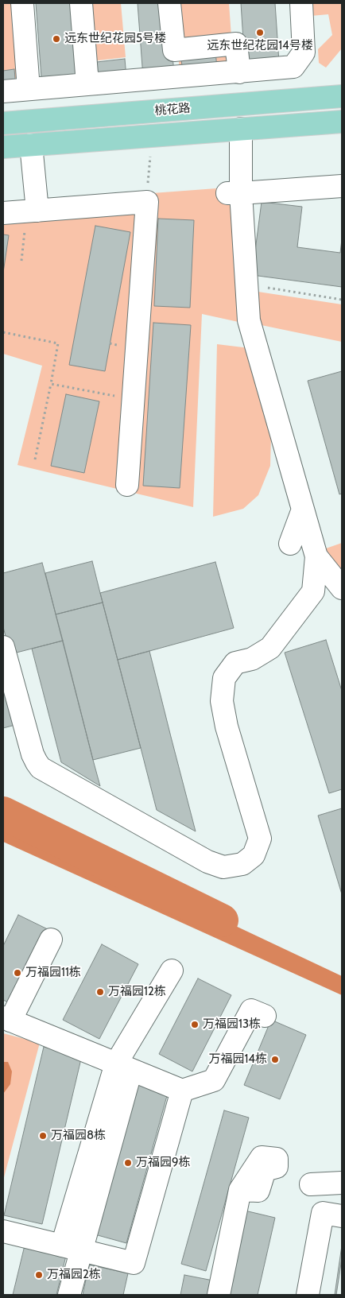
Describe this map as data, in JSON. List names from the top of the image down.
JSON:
{
  "streets": {
    "main road": ["桃花路"]
  },
  "places": [
    "远东世纪花园14号楼",
    "远东世纪花园5号楼",
    "万福园11栋",
    "万福园12栋",
    "万福园13栋",
    "万福园14栋",
    "万福园8栋",
    "万福园9栋",
    "万福园2栋"
  ]
}
